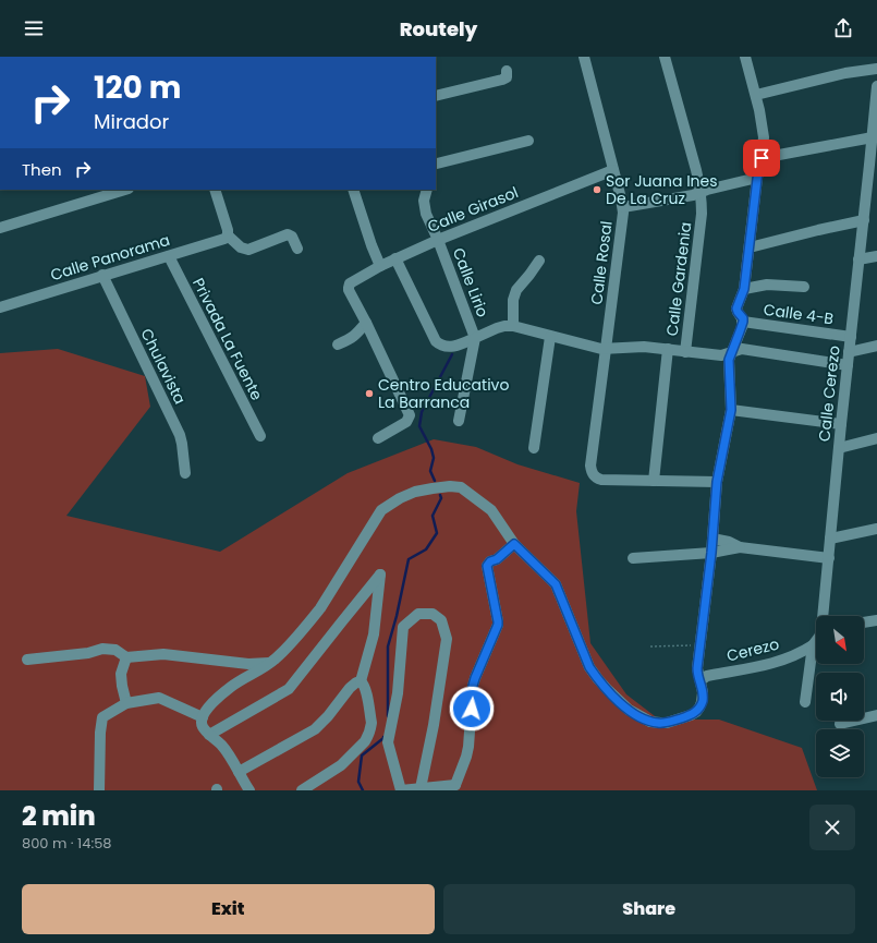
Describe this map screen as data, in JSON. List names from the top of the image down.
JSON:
{
  "streets": {
    "street": [
      "Calle Girasol",
      "Calle Panorama",
      "Calle Rosal",
      "Calle Gardenia",
      "Calle Lirio",
      "Calle 4-B",
      "Privada La Fuente",
      "Chulavista",
      "Calle Cerezo",
      "Cerezo"
    ]
  },
  "crossings": [
    ["Calle Girasol", "Calle Rosal"],
    ["Calle Girasol", "Calle Lirio"],
    ["Calle Panorama", "Privada La Fuente"],
    ["Calle Panorama", "Chulavista"],
    ["Calle Rosal", "Calle Gardenia"],
    ["Calle 4-B", "Calle Cerezo"],
    ["Calle Cerezo", "Cerezo"]
  ],
  "places": ["Sor Juana Ines De La Cruz", "Centro Educativo La Barranca"],
  "north": "bottom right",
  "page": {
    "header": "Routely",
    "turn": ["120 m", "Mirador"],
    "then": "Then",
    "heading": ["2 min", "800 m · 14:58"],
    "buttons": ["Exit", "Share"]
  }
}
